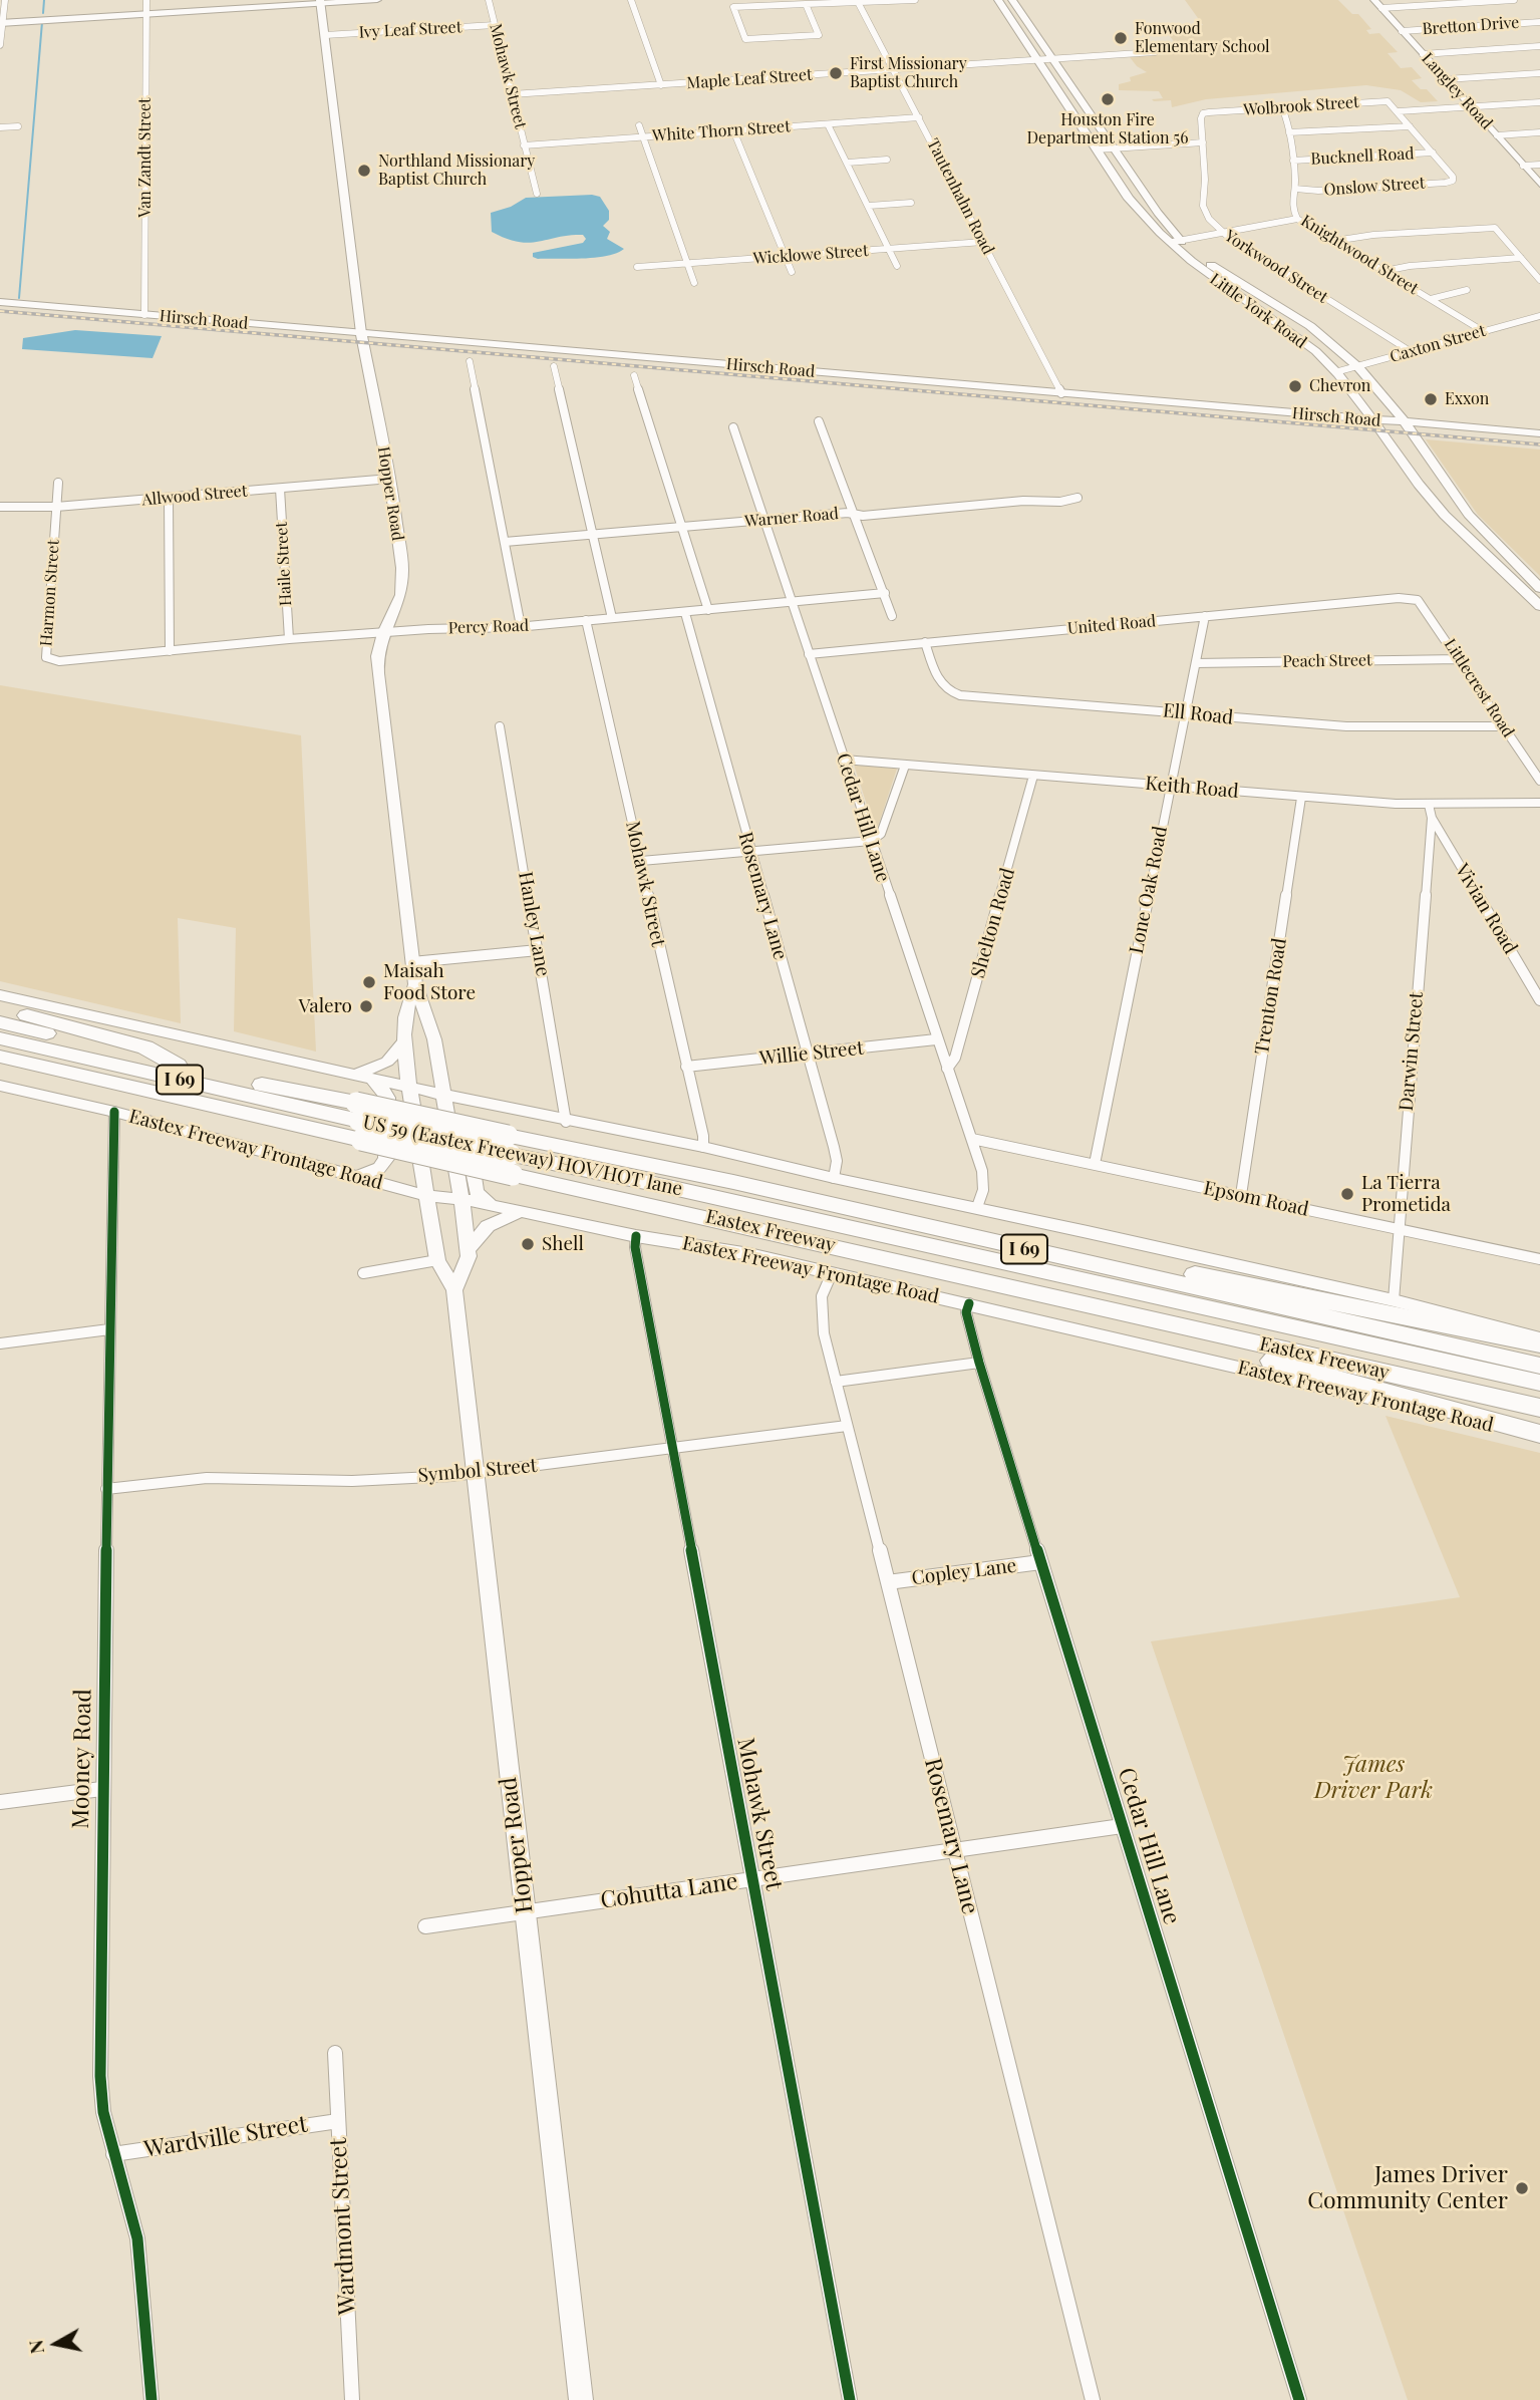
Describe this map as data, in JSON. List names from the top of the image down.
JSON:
{
  "streets": {
    "highway": ["I 69", "US 59 (Eastex Freeway) HOV/HOT lane", "Eastex Freeway"],
    "main road": [
      "Little York Road",
      "Hirsch Road",
      "Hopper Road",
      "Eastex Freeway Frontage Road"
    ],
    "street": [
      "Bretton Drive",
      "Ivy Leaf Street",
      "Mohawk Street",
      "Maple Leaf Street",
      "Langley Road",
      "Wolbrook Street",
      "White Thorn Street",
      "Bucknell Road",
      "Van Zandt Street",
      "Onslow Street",
      "Tautenhahn Road",
      "Wicklowe Street",
      "Knightwood Street",
      "Yorkwood Street",
      "Caxton Street",
      "Allwood Street",
      "Warner Road",
      "Haile Street",
      "Harmon Street",
      "United Road",
      "Percy Road",
      "Peach Street",
      "Littlecrest Road",
      "Ell Road",
      "Keith Road",
      "Cedar Hill Lane",
      "Lone Oak Road",
      "Rosemary Lane",
      "Vivian Road",
      "Shelton Road",
      "Hanley Lane",
      "Trenton Road",
      "Darwin Street",
      "Willie Street",
      "Epsom Road",
      "Symbol Street",
      "Copley Lane",
      "Mooney Road",
      "Cohutta Lane",
      "Wardville Street",
      "Wardmont Street"
    ]
  },
  "crossings": [
    ["Bretton Drive", "Langley Road"],
    ["Ivy Leaf Street", "Mohawk Street"],
    ["Ivy Leaf Street", "Hopper Road"],
    ["Mohawk Street", "Maple Leaf Street"],
    ["Mohawk Street", "White Thorn Street"],
    ["Mohawk Street", "Percy Road"],
    ["Mohawk Street", "Willie Street"],
    ["Mohawk Street", "Eastex Freeway Frontage Road"],
    ["Mohawk Street", "Symbol Street"],
    ["Mohawk Street", "Cohutta Lane"],
    ["Maple Leaf Street", "Tautenhahn Road"],
    ["Maple Leaf Street", "Little York Road"],
    ["Wolbrook Street", "Knightwood Street"],
    ["Wolbrook Street", "Yorkwood Street"],
    ["White Thorn Street", "Tautenhahn Road"],
    ["Bucknell Road", "Onslow Street"],
    ["Bucknell Road", "Knightwood Street"],
    ["Van Zandt Street", "Hirsch Road"],
    ["Onslow Street", "Knightwood Street"],
    ["Tautenhahn Road", "Wicklowe Street"],
    ["Tautenhahn Road", "Hirsch Road"],
    ["Knightwood Street", "Caxton Street"],
    ["Yorkwood Street", "Caxton Street"],
    ["Little York Road", "Hirsch Road"],
    ["Little York Road", "Caxton Street"],
    ["Hirsch Road", "Hopper Road"],
    ["Hopper Road", "Allwood Street"],
    ["Hopper Road", "Percy Road"],
    ["Hopper Road", "Eastex Freeway Frontage Road"],
    ["Hopper Road", "Symbol Street"],
    ["Hopper Road", "Cohutta Lane"],
    ["Allwood Street", "Haile Street"],
    ["Allwood Street", "Harmon Street"],
    ["Warner Road", "Cedar Hill Lane"],
    ["Haile Street", "Percy Road"],
    ["Harmon Street", "Percy Road"],
    ["United Road", "Littlecrest Road"],
    ["United Road", "Ell Road"],
    ["United Road", "Cedar Hill Lane"],
    ["United Road", "Lone Oak Road"],
    ["Percy Road", "Cedar Hill Lane"],
    ["Percy Road", "Rosemary Lane"],
    ["Peach Street", "Littlecrest Road"],
    ["Peach Street", "Lone Oak Road"],
    ["Littlecrest Road", "Ell Road"],
    ["Ell Road", "Lone Oak Road"],
    ["Keith Road", "Cedar Hill Lane"],
    ["Keith Road", "Lone Oak Road"],
    ["Keith Road", "Shelton Road"],
    ["Keith Road", "Trenton Road"],
    ["Keith Road", "Darwin Street"],
    ["Cedar Hill Lane", "Shelton Road"],
    ["Cedar Hill Lane", "Willie Street"],
    ["Cedar Hill Lane", "Eastex Freeway Frontage Road"],
    ["Cedar Hill Lane", "Epsom Road"],
    ["Cedar Hill Lane", "Copley Lane"],
    ["Cedar Hill Lane", "Cohutta Lane"],
    ["Lone Oak Road", "Epsom Road"],
    ["Rosemary Lane", "Willie Street"],
    ["Rosemary Lane", "Eastex Freeway Frontage Road"],
    ["Rosemary Lane", "Symbol Street"],
    ["Rosemary Lane", "Copley Lane"],
    ["Rosemary Lane", "Cohutta Lane"],
    ["Vivian Road", "Darwin Street"],
    ["Trenton Road", "Epsom Road"],
    ["Darwin Street", "Epsom Road"],
    ["Eastex Freeway Frontage Road", "Mooney Road"],
    ["US 59 (Eastex Freeway) HOV/HOT lane", "Eastex Freeway"],
    ["Symbol Street", "Mooney Road"],
    ["Mooney Road", "Wardville Street"],
    ["Wardville Street", "Wardmont Street"]
  ],
  "parks": ["James Driver Park"],
  "places": [
    "Fonwood Elementary School",
    "First Missionary Baptist Church",
    "Houston Fire Department Station 56",
    "Northland Missionary Baptist Church",
    "Chevron",
    "Exxon",
    "Maisah Food Store",
    "Valero",
    "La Tierra Prometida",
    "Shell",
    "James Driver Community Center"
  ],
  "north": "left"
}
